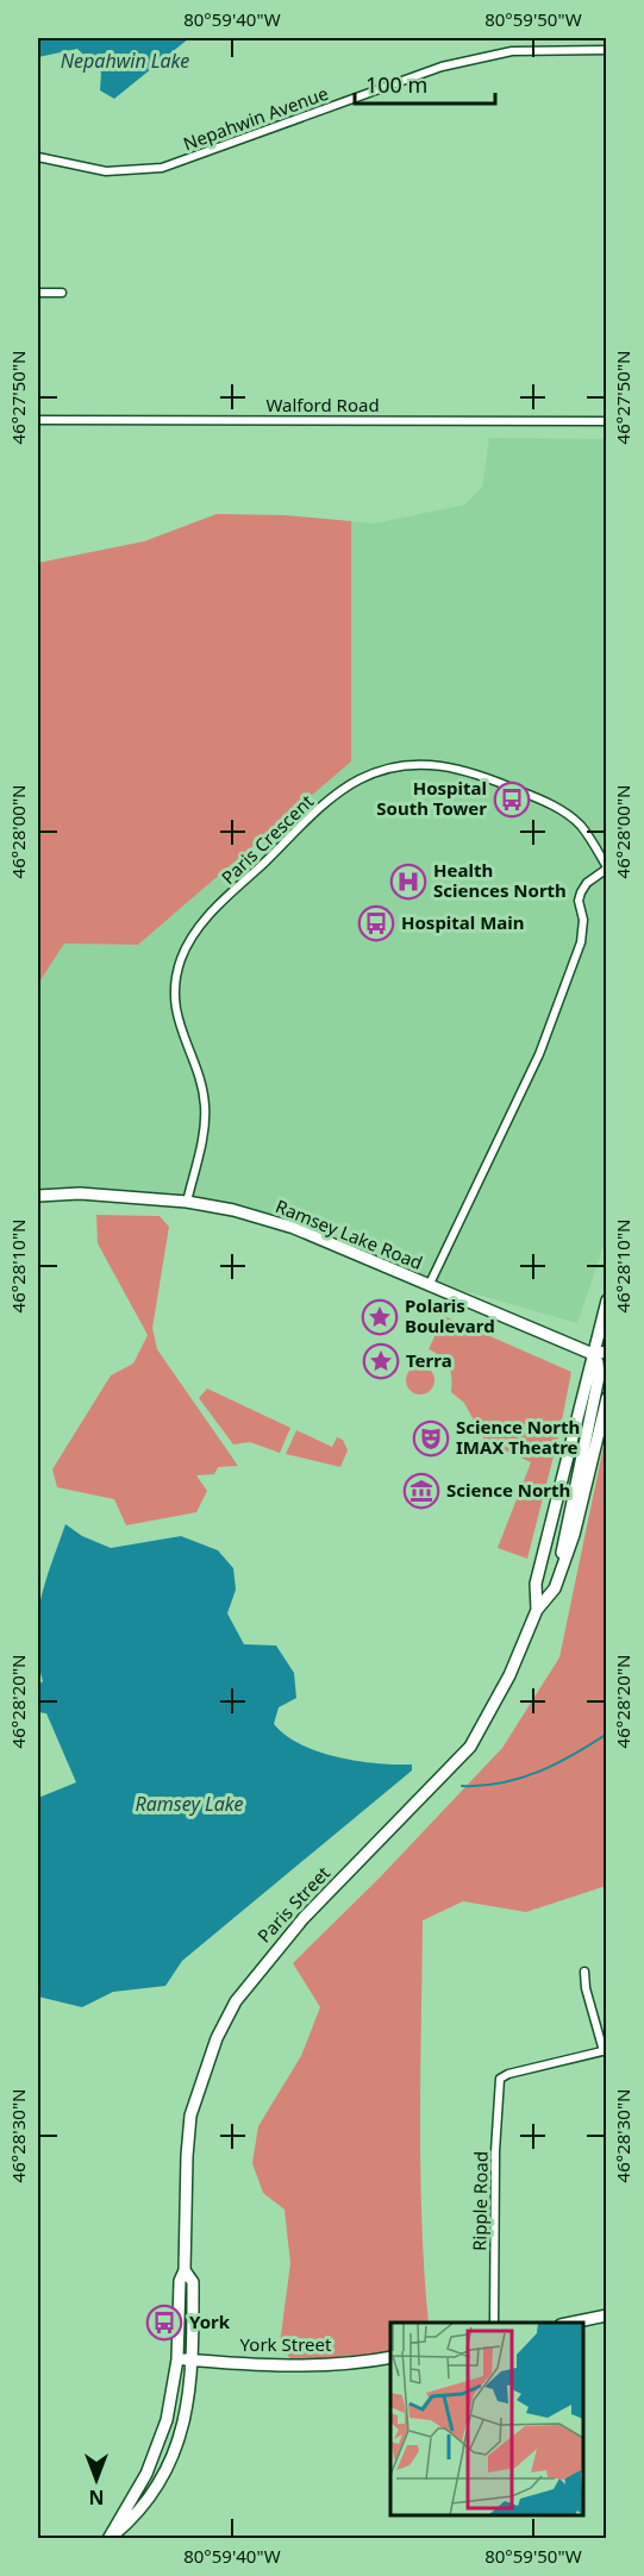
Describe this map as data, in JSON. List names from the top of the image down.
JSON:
{
  "streets": {
    "main road": ["Ramsey Lake Road", "Paris Street", "York Street"],
    "street": [
      "Nepahwin Avenue",
      "Walford Road",
      "Paris Crescent",
      "Ripple Road"
    ]
  },
  "crossings": [
    ["Paris Crescent", "Ramsey Lake Road"],
    ["Ramsey Lake Road", "Paris Street"],
    ["Paris Street", "York Street"]
  ],
  "water": ["Nepahwin Lake", "Ramsey Lake"],
  "places": {
    "bus stop": ["Hospital South Tower", "Hospital Main", "York"],
    "hospital": ["Health Sciences North"],
    "place": ["Polaris Boulevard", "Terra"],
    "theatre": ["Science North IMAX Theatre"],
    "museum": ["Science North"]
  },
  "scale_bar": "100 m",
  "north": "bottom",
  "coordinates": [
    "80°59'40\"W",
    "80°59'50\"W",
    "46°27'50\"N",
    "46°28'00\"N",
    "46°28'10\"N",
    "46°28'20\"N",
    "46°28'30\"N"
  ]
}
